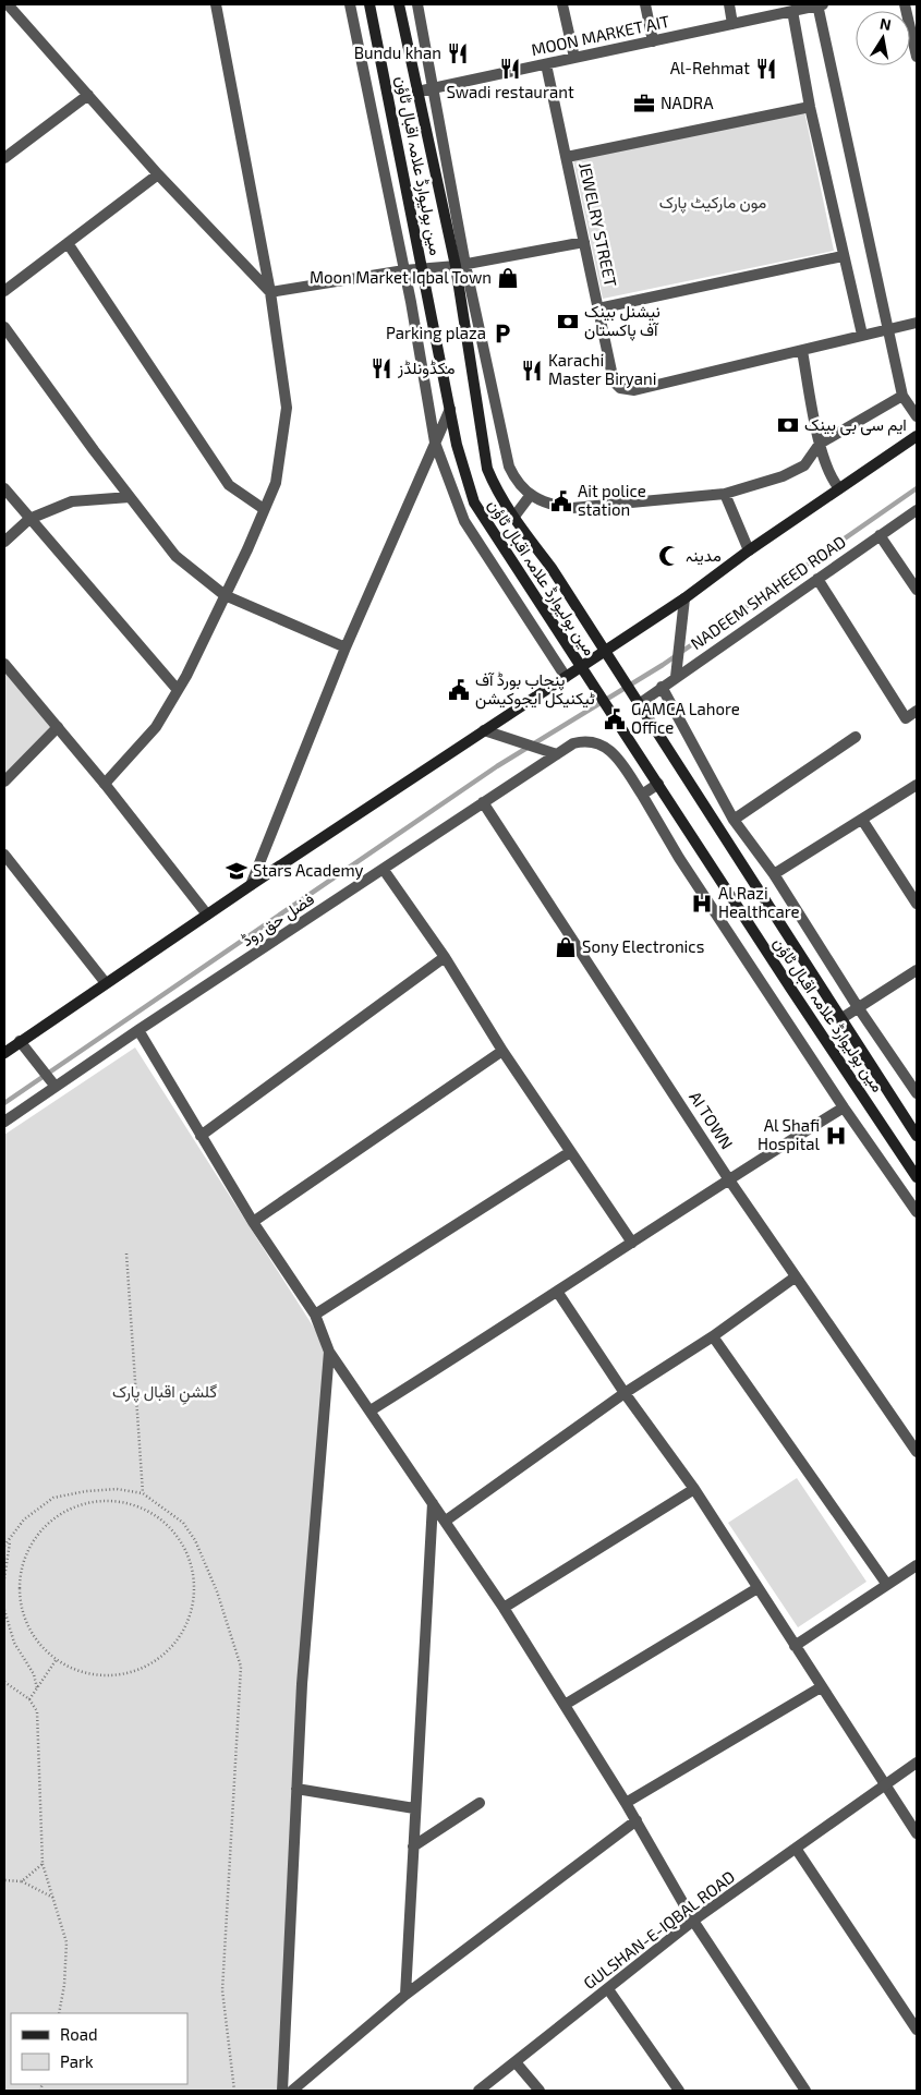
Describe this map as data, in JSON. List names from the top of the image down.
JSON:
{
  "streets": {
    "main road": ["مین بولیوارڈ علامہ اقبال ٹاؤن"],
    "street": [
      "MOON MARKET AIT",
      "JEWELRY STREET",
      "NADEEM SHAHEED ROAD",
      "فضل حق روڈ",
      "AI TOWN",
      "GULSHAN-E-IQBAL ROAD"
    ]
  },
  "crossings": [
    ["MOON MARKET AIT", "مین بولیوارڈ علامہ اقبال ٹاؤن"],
    ["MOON MARKET AIT", "JEWELRY STREET"],
    ["مین بولیوارڈ علامہ اقبال ٹاؤن", "NADEEM SHAHEED ROAD"],
    ["فضل حق روڈ", "AI TOWN"]
  ],
  "parks": ["مون مارکیٹ پارک", "گلشنِ اقبال پارک"],
  "places": {
    "restaurant": [
      "Bundu khan",
      "Swadi restaurant",
      "Al-Rehmat",
      "مکڈونلڈز",
      "Karachi Master Biryani"
    ],
    "office": ["NADRA"],
    "shop": ["Moon Market Iqbal Town", "Sony Electronics"],
    "bank": ["نیشنل بینک آف پاکستان", "ایم سی بی بینک"],
    "parking": ["Parking plaza"],
    "public building": ["Ait police station", "پنجاب بورڈ آف ٹیکنیکل ایجوکیشن", "GAMCA Lahore Office"],
    "mosque": ["مدینہ"],
    "school or university": ["Stars Academy"],
    "hospital": ["Al Razi Healthcare", "Al Shafi Hospital"]
  },
  "legend": ["Road", "Park"],
  "north": "top"
}
